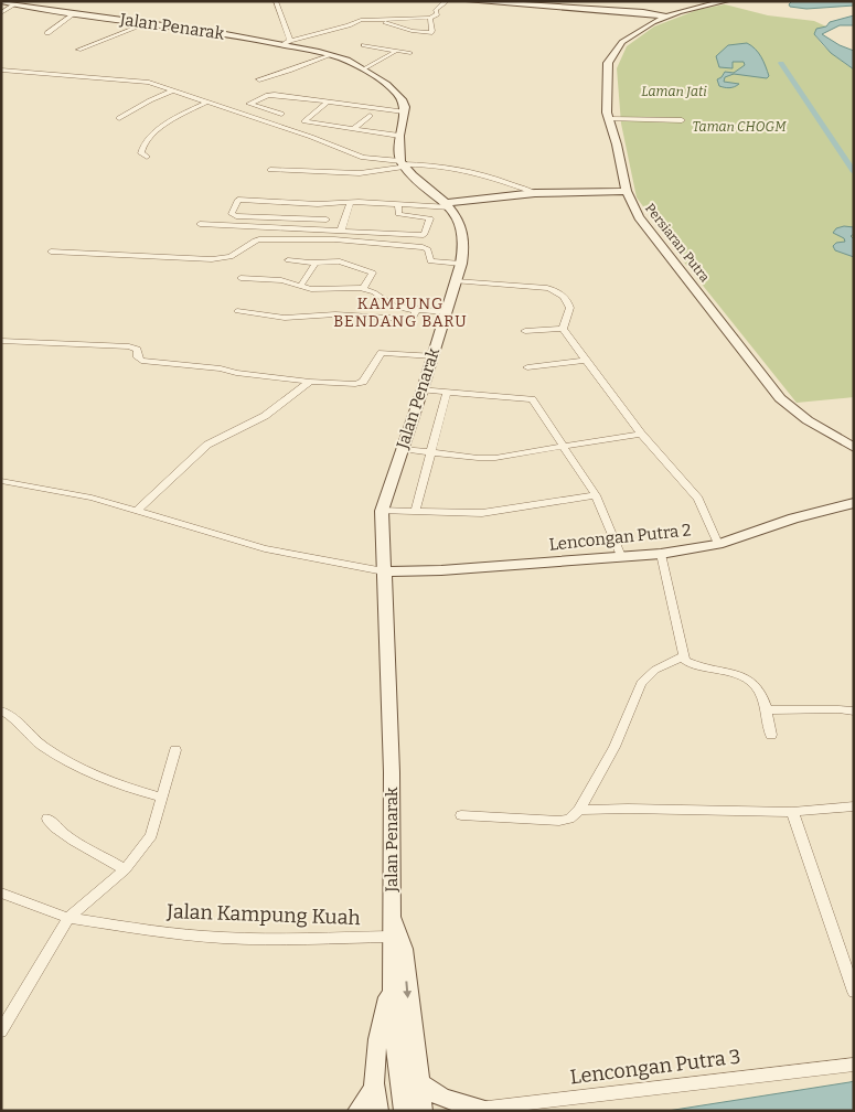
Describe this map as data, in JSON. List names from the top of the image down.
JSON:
{
  "streets": {
    "main road": ["Jalan Penarak", "Persiaran Putra", "Lencongan Putra 2"],
    "street": ["Jalan Kampung Kuah", "Lencongan Putra 3"]
  },
  "crossings": [
    ["Jalan Penarak", "Lencongan Putra 2"],
    ["Jalan Penarak", "Jalan Kampung Kuah"]
  ],
  "districts": ["KAMPUNG BENDANG BARU"],
  "parks": ["Laman Jati", "Taman CHOGM"]
}
